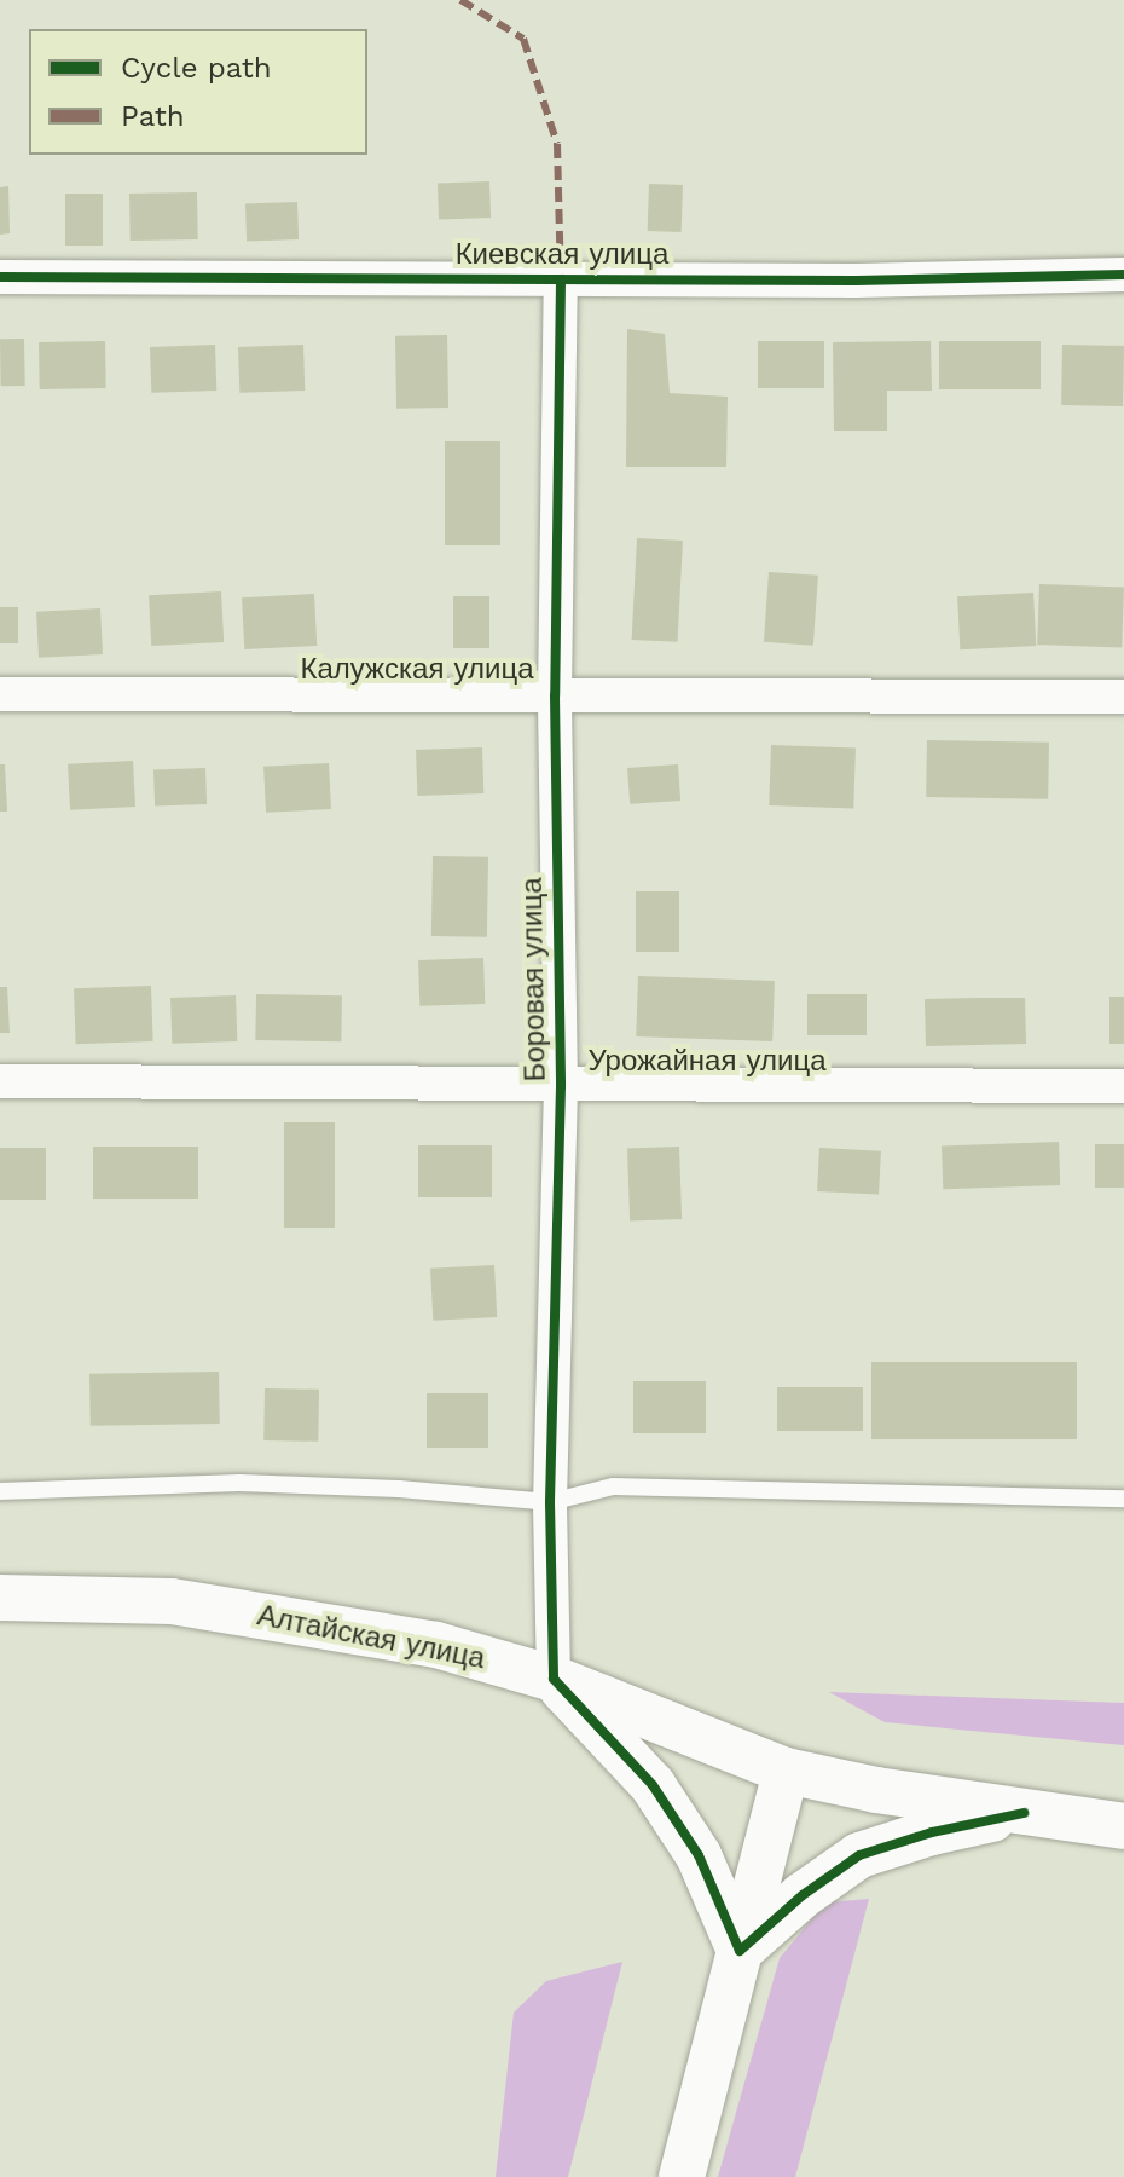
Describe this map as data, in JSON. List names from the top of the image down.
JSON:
{
  "streets": {
    "main road": ["Алтайская улица"],
    "street": [
      "Киевская улица",
      "Калужская улица",
      "Боровая улица",
      "Урожайная улица"
    ]
  },
  "crossings": [
    ["Киевская улица", "Боровая улица"],
    ["Калужская улица", "Боровая улица"],
    ["Боровая улица", "Урожайная улица"],
    ["Боровая улица", "Алтайская улица"]
  ],
  "legend": ["Cycle path", "Path"]
}
